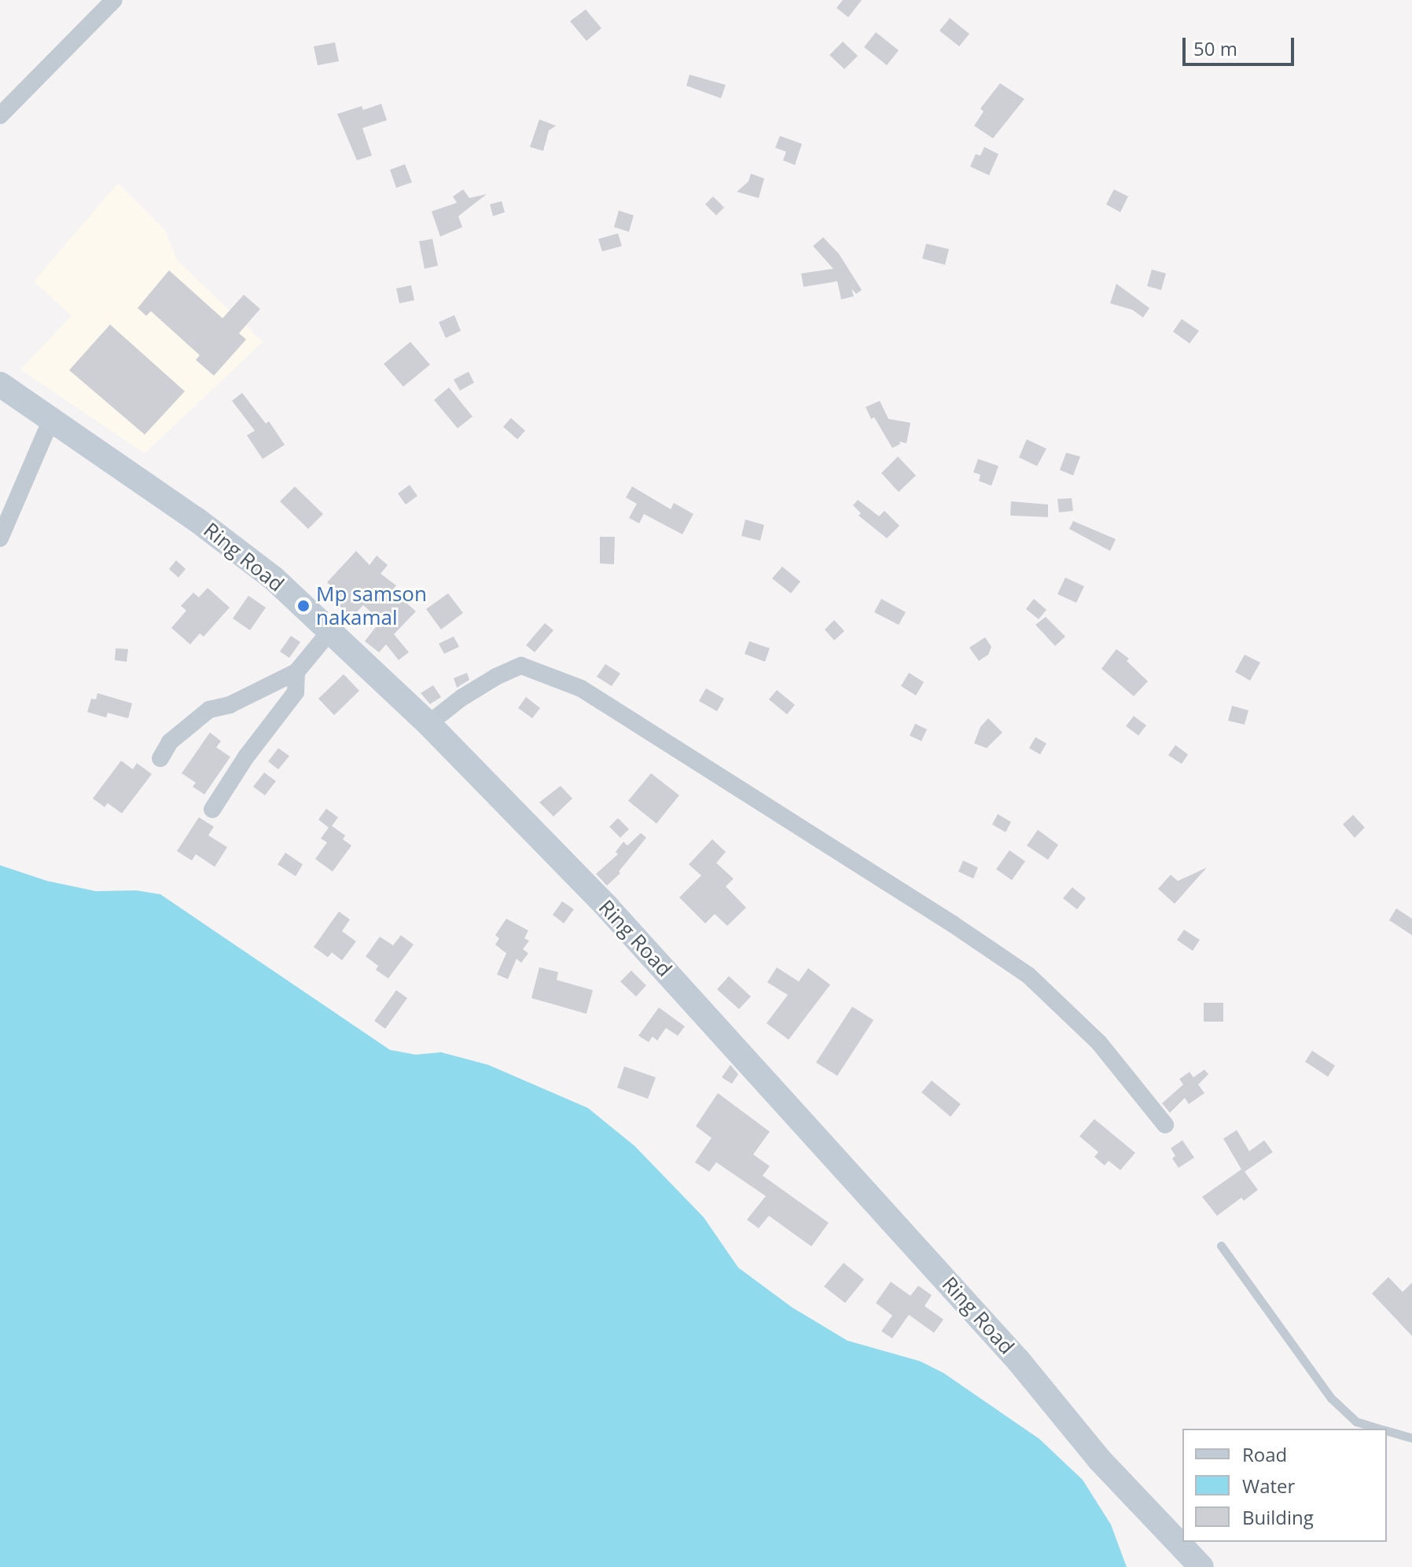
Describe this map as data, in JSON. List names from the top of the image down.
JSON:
{
  "streets": {
    "main road": ["Ring Road"]
  },
  "places": ["Mp samson nakamal"],
  "legend": ["Road", "Water", "Building"],
  "scale_bar": "50 m"
}
